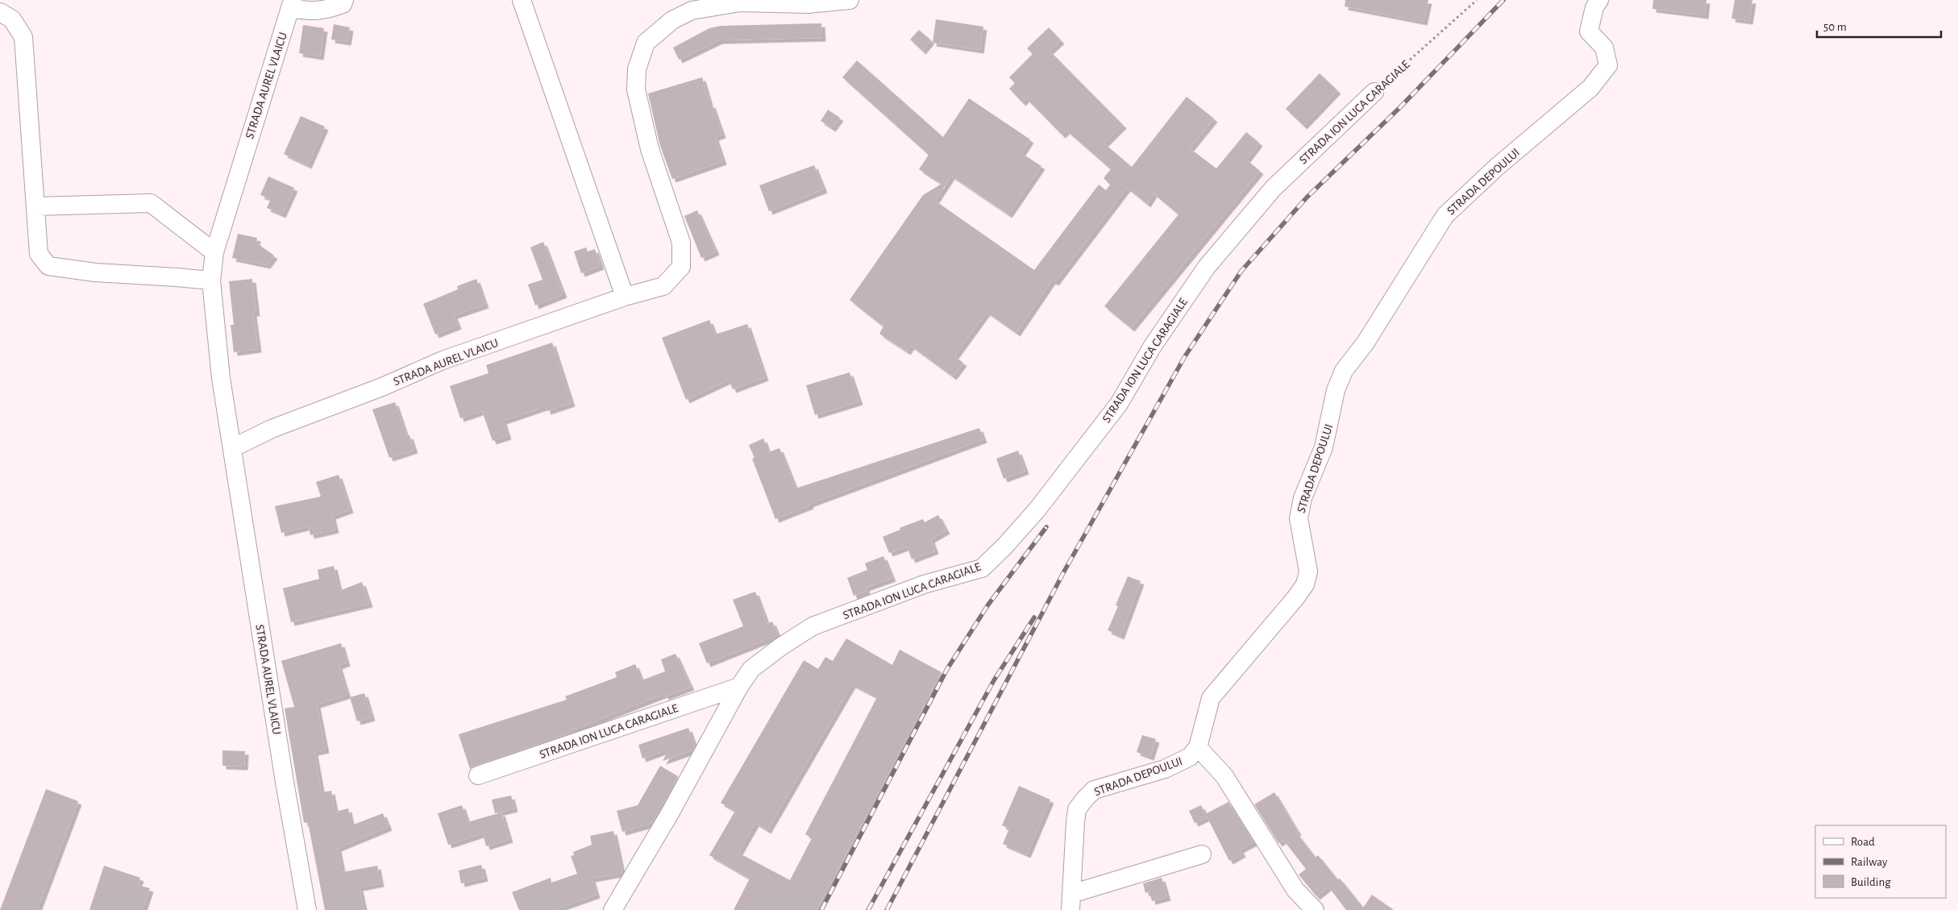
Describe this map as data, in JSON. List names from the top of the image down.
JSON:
{
  "streets": {
    "street": ["STRADA AUREL VLAICU", "STRADA ION LUCA CARAGIALE", "STRADA DEPOULUI"]
  },
  "legend": ["Road", "Railway", "Building"],
  "scale_bar": "50 m"
}
